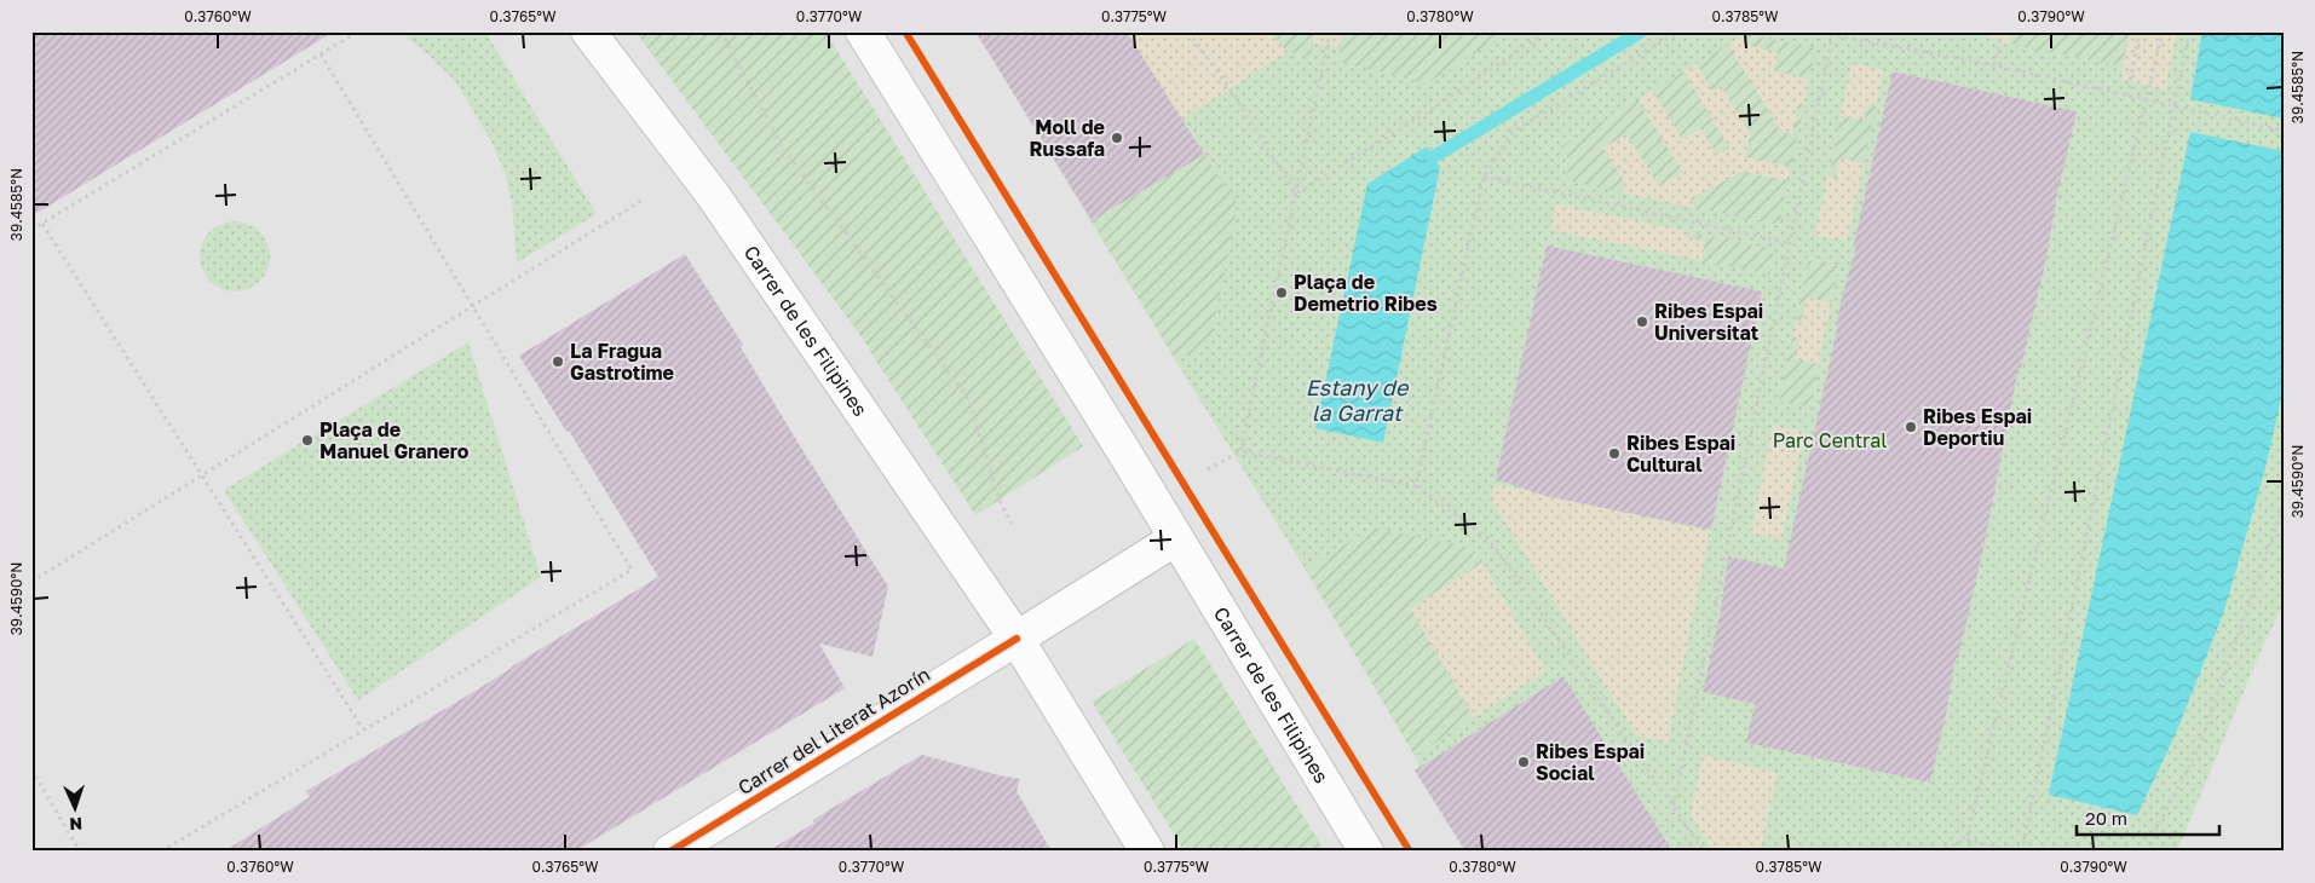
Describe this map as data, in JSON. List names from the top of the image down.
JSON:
{
  "streets": {
    "main road": ["Carrer de les Filipines", "Carrer del Literat Azorín"]
  },
  "crossings": [
    ["Carrer de les Filipines", "Carrer del Literat Azorín"]
  ],
  "water": ["Estany de la Garrat"],
  "parks": ["Parc Central"],
  "places": [
    "Moll de Russafa",
    "Plaça de Demetrio Ribes",
    "Ribes Espai Universitat",
    "La Fragua Gastrotime",
    "Ribes Espai Deportiu",
    "Plaça de Manuel Granero",
    "Ribes Espai Cultural",
    "Ribes Espai Social"
  ],
  "scale_bar": "20 m",
  "north": "bottom",
  "coordinates": [
    "0.3760°W",
    "0.3765°W",
    "0.3770°W",
    "0.3775°W",
    "0.3780°W",
    "0.3785°W",
    "0.3790°W",
    "39.4585°N",
    "39.4590°N"
  ]
}
